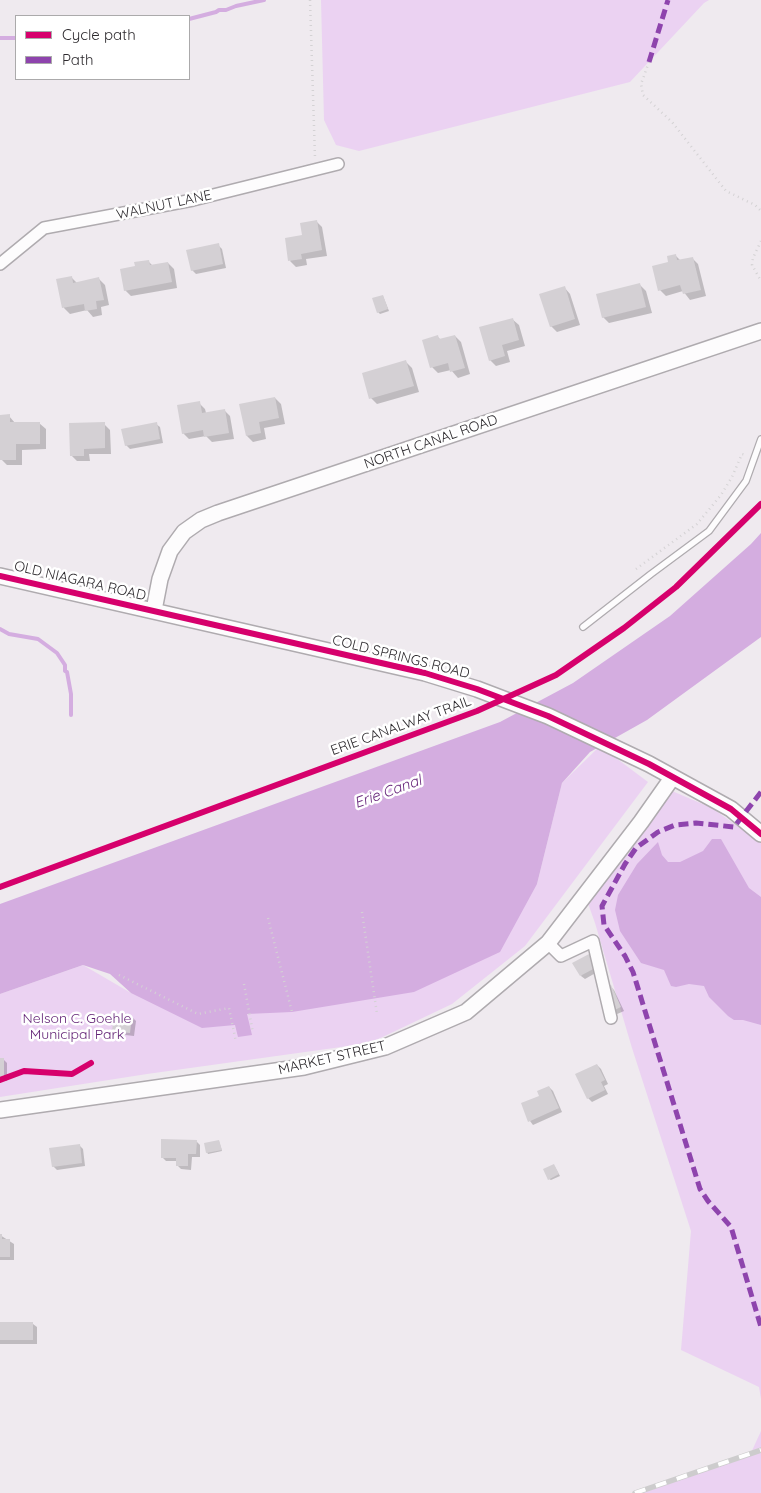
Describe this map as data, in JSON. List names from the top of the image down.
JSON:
{
  "streets": {
    "street": [
      "WALNUT LANE",
      "NORTH CANAL ROAD",
      "OLD NIAGARA ROAD",
      "COLD SPRINGS ROAD",
      "MARKET STREET"
    ],
    "cycle path": ["ERIE CANALWAY TRAIL"]
  },
  "crossings": [
    ["NORTH CANAL ROAD", "OLD NIAGARA ROAD"],
    ["NORTH CANAL ROAD", "COLD SPRINGS ROAD"],
    ["OLD NIAGARA ROAD", "COLD SPRINGS ROAD"],
    ["COLD SPRINGS ROAD", "MARKET STREET"]
  ],
  "water": ["Erie Canal"],
  "parks": ["Nelson C. Goehle Municipal Park"],
  "legend": ["Cycle path", "Path"]
}
